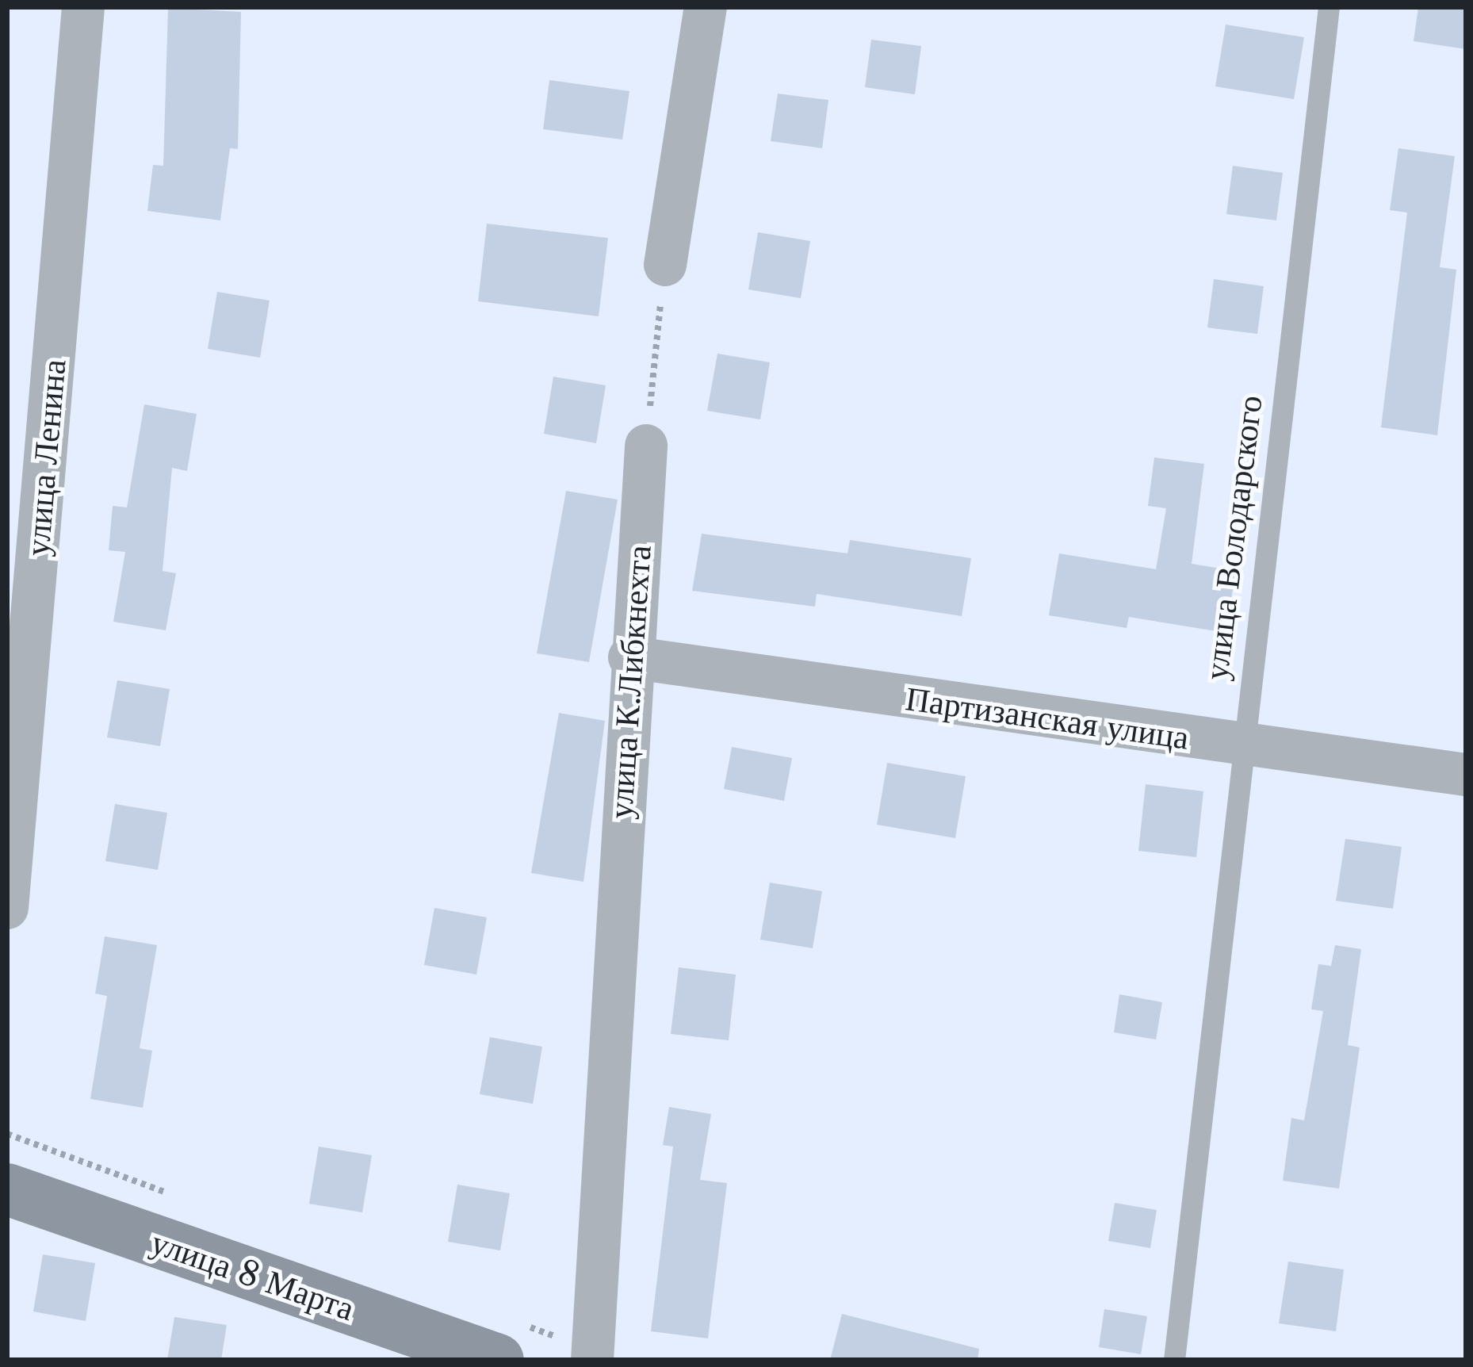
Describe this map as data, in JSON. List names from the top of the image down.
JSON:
{
  "streets": {
    "main road": ["улица 8 Марта"],
    "street": ["улица Ленина", "улица К.Либкнехта", "Партизанская улица"],
    "lane": ["улица Володарского"]
  },
  "crossings": [
    ["улица Володарского", "Партизанская улица"],
    ["улица К.Либкнехта", "Партизанская улица"]
  ]
}
